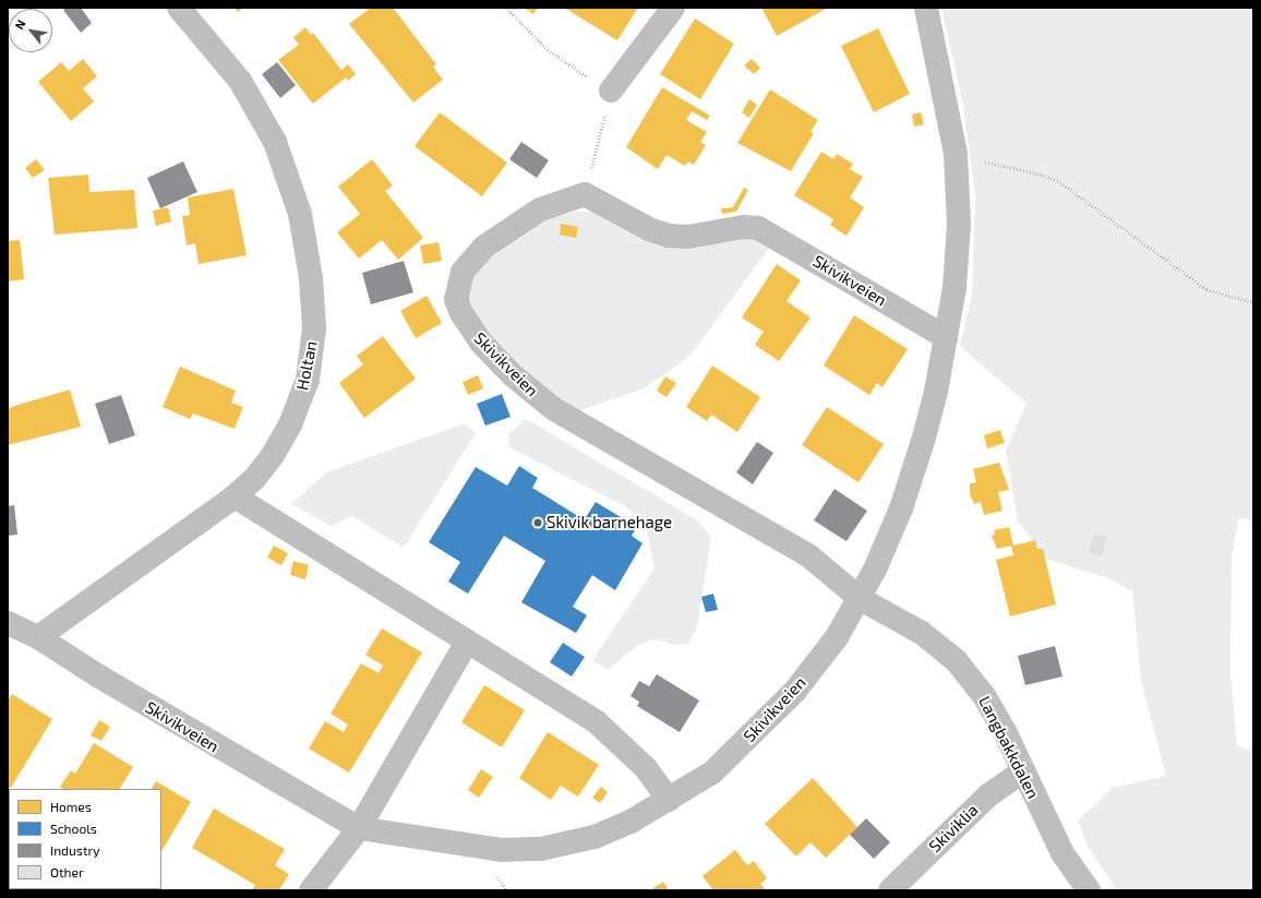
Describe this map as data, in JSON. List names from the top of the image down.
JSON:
{
  "streets": {
    "street": [
      "Skivikveien",
      "Holtan",
      "Langbakkdalen",
      "Skiviklia"
    ]
  },
  "crossings": [
    ["Skivikveien", "Holtan"],
    ["Skivikveien", "Langbakkdalen"],
    ["Langbakkdalen", "Skiviklia"]
  ],
  "places": ["Skivik barnehage"],
  "legend": [
    "Homes",
    "Schools",
    "Industry",
    "Other"
  ],
  "north": "top left"
}
